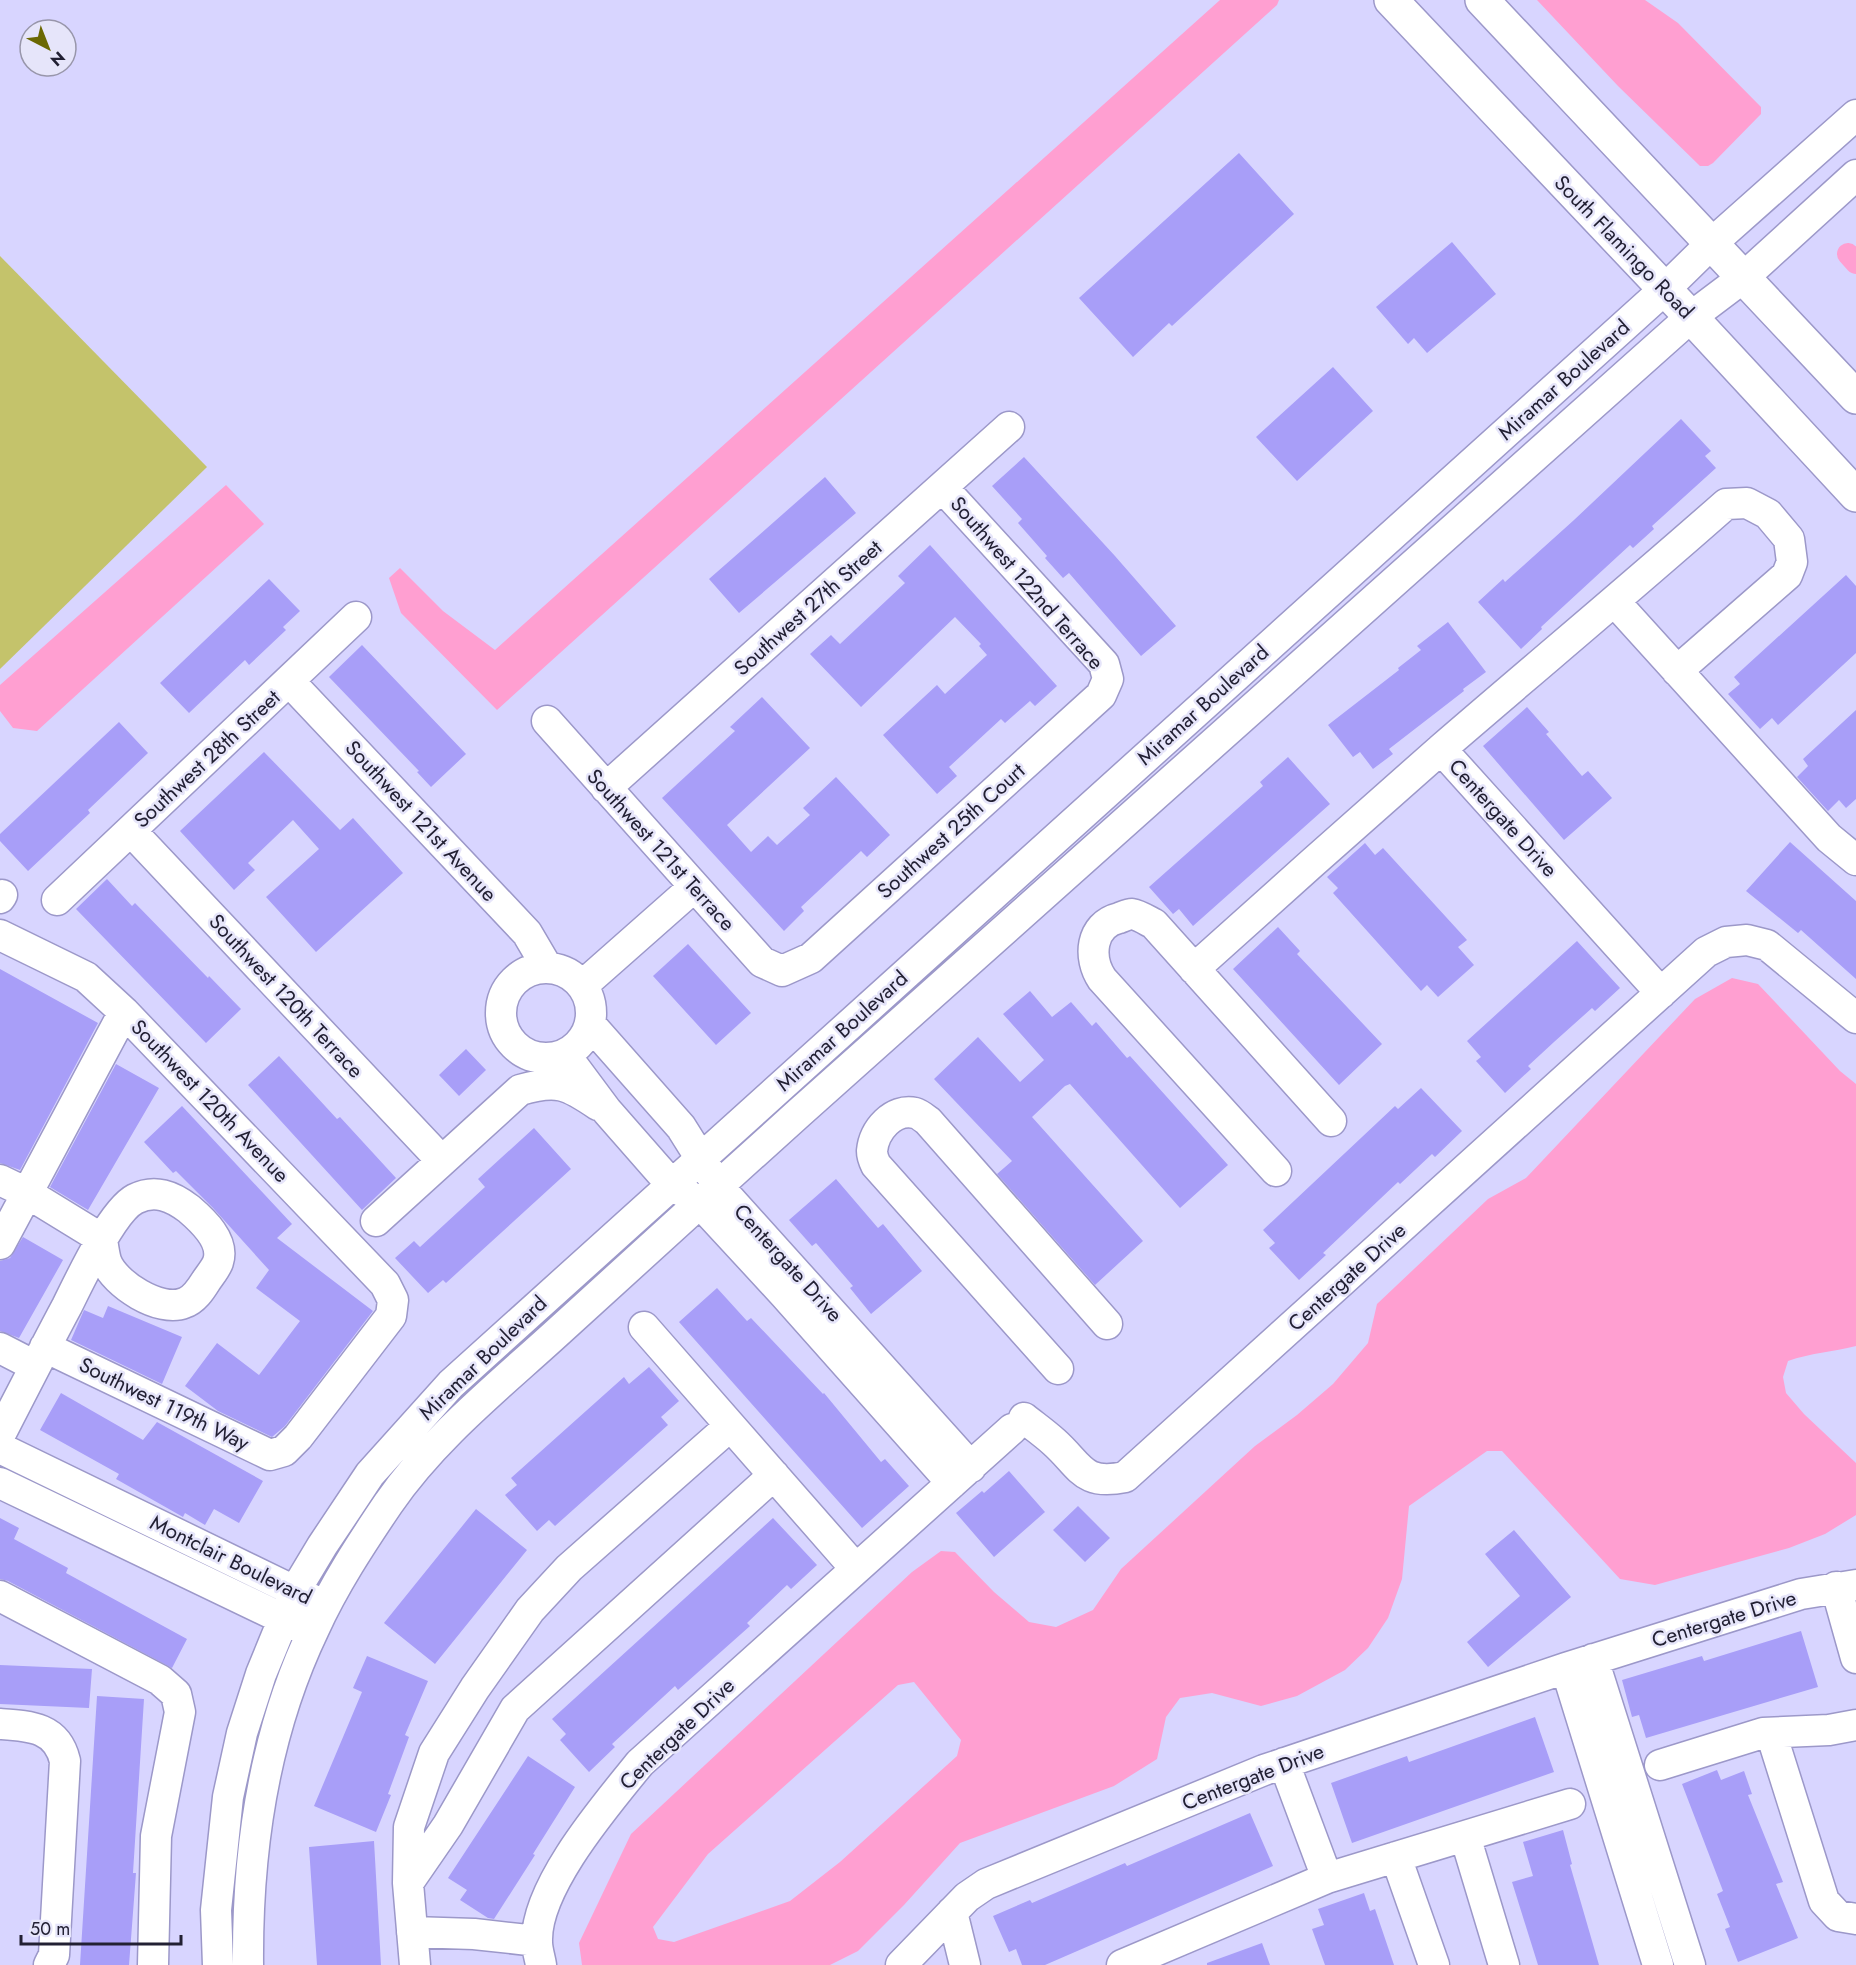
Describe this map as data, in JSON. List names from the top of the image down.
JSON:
{
  "streets": {
    "main road": ["South Flamingo Road"],
    "street": [
      "Miramar Boulevard",
      "Southwest 122nd Terrace",
      "Southwest 27th Street",
      "Southwest 28th Street",
      "Centergate Drive",
      "Southwest 121st Avenue",
      "Southwest 25th Court",
      "Southwest 121st Terrace",
      "Southwest 120th Terrace",
      "Southwest 120th Avenue",
      "Southwest 119th Way",
      "Montclair Boulevard"
    ]
  },
  "crossings": [
    ["South Flamingo Road", "Miramar Boulevard"],
    ["Miramar Boulevard", "Centergate Drive"],
    ["Miramar Boulevard", "Montclair Boulevard"],
    ["Southwest 122nd Terrace", "Southwest 27th Street"],
    ["Southwest 122nd Terrace", "Southwest 25th Court"],
    ["Southwest 27th Street", "Southwest 121st Terrace"],
    ["Southwest 28th Street", "Southwest 121st Avenue"],
    ["Southwest 28th Street", "Southwest 120th Terrace"],
    ["Southwest 25th Court", "Southwest 121st Terrace"],
    ["Southwest 120th Avenue", "Southwest 119th Way"]
  ],
  "scale_bar": "50 m",
  "north": "bottom right"
}
